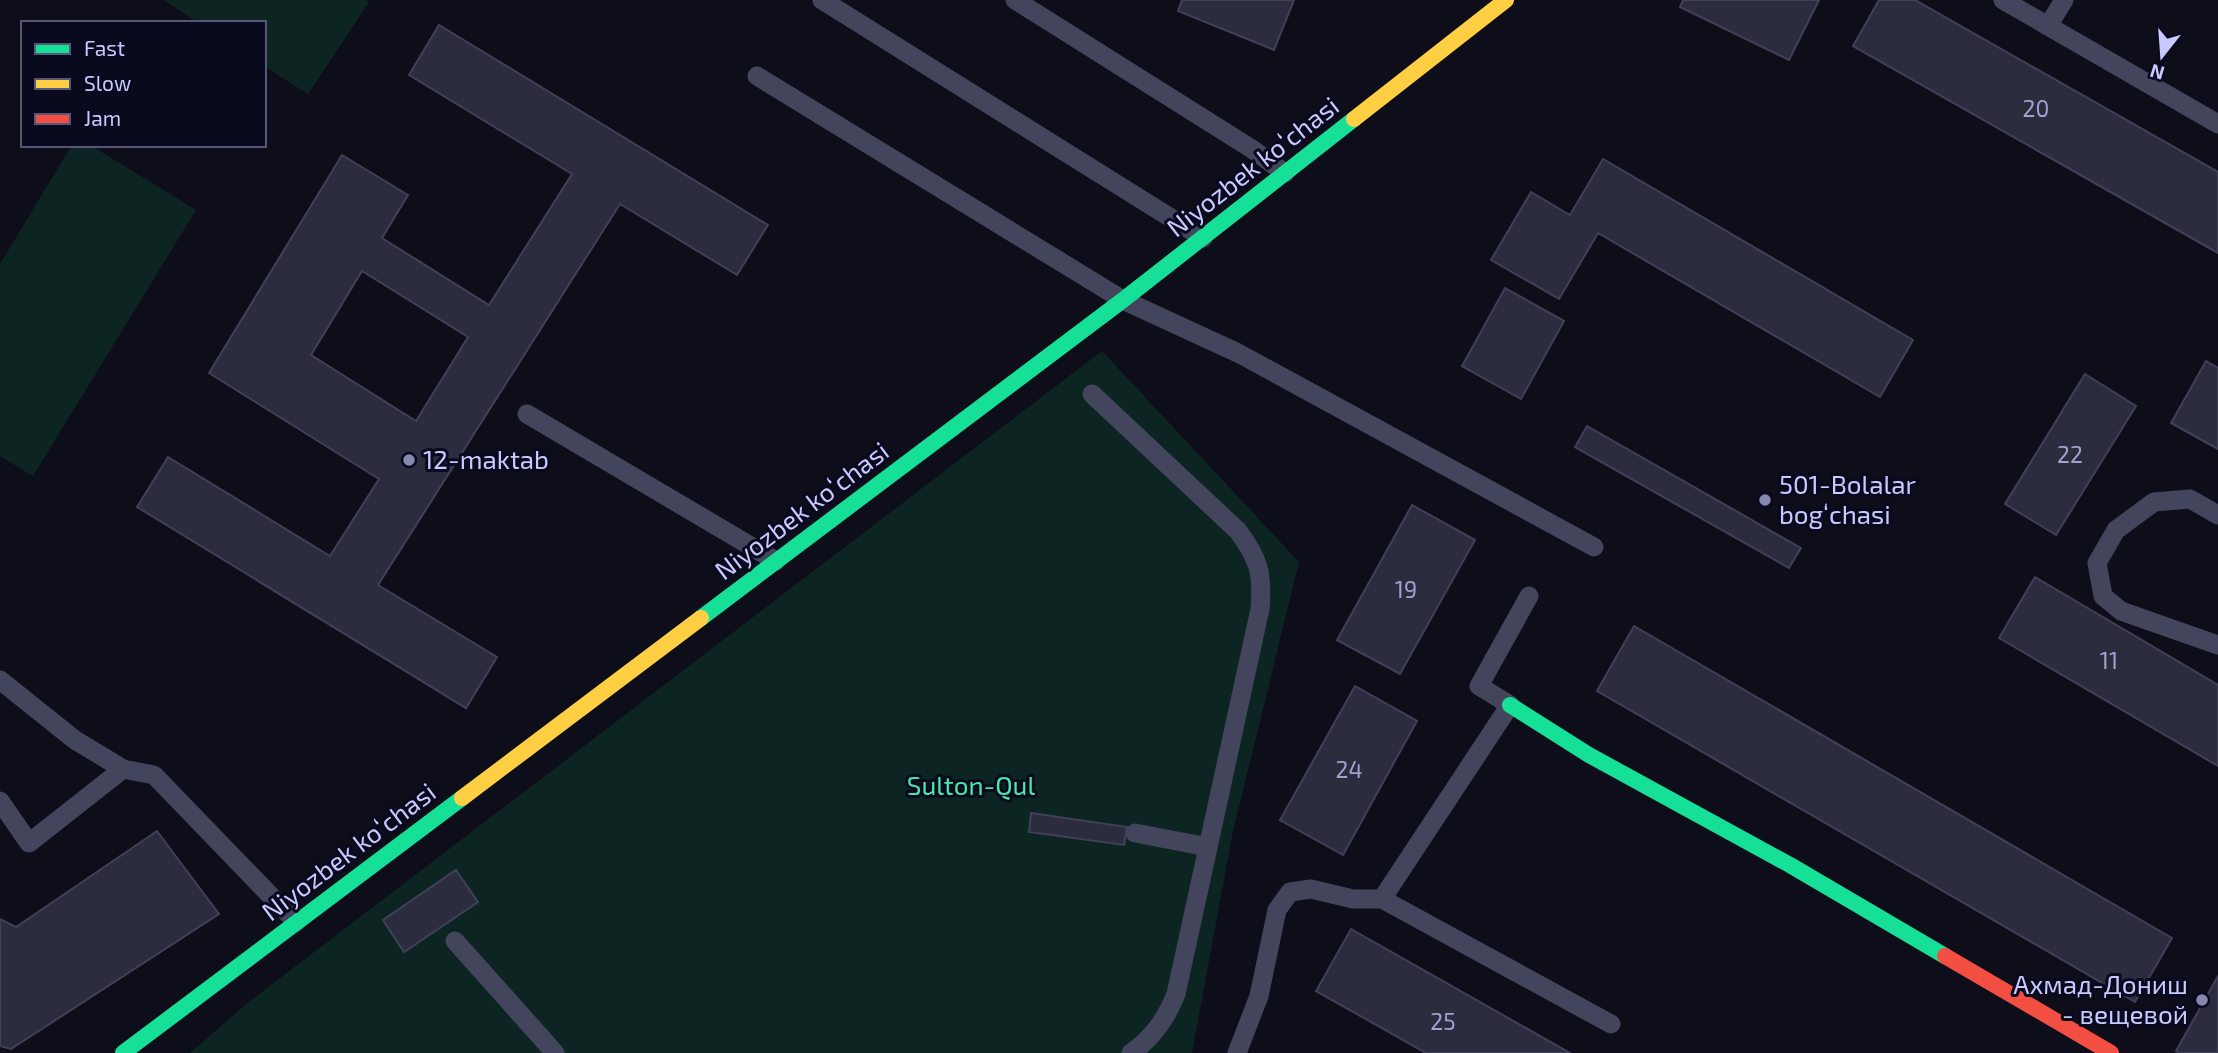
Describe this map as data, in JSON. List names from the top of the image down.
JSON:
{
  "streets": {
    "street": ["Niyozbek koʻchasi"]
  },
  "parks": ["Sulton-Qul"],
  "places": ["12-maktab", "501-Bolalar bogʻchasi", "Ахмад-Дониш - вещевой"],
  "house_numbers": [
    "20",
    "22",
    "19",
    "11",
    "24",
    "25"
  ],
  "legend": ["Fast", "Slow", "Jam"],
  "north": "bottom"
}
